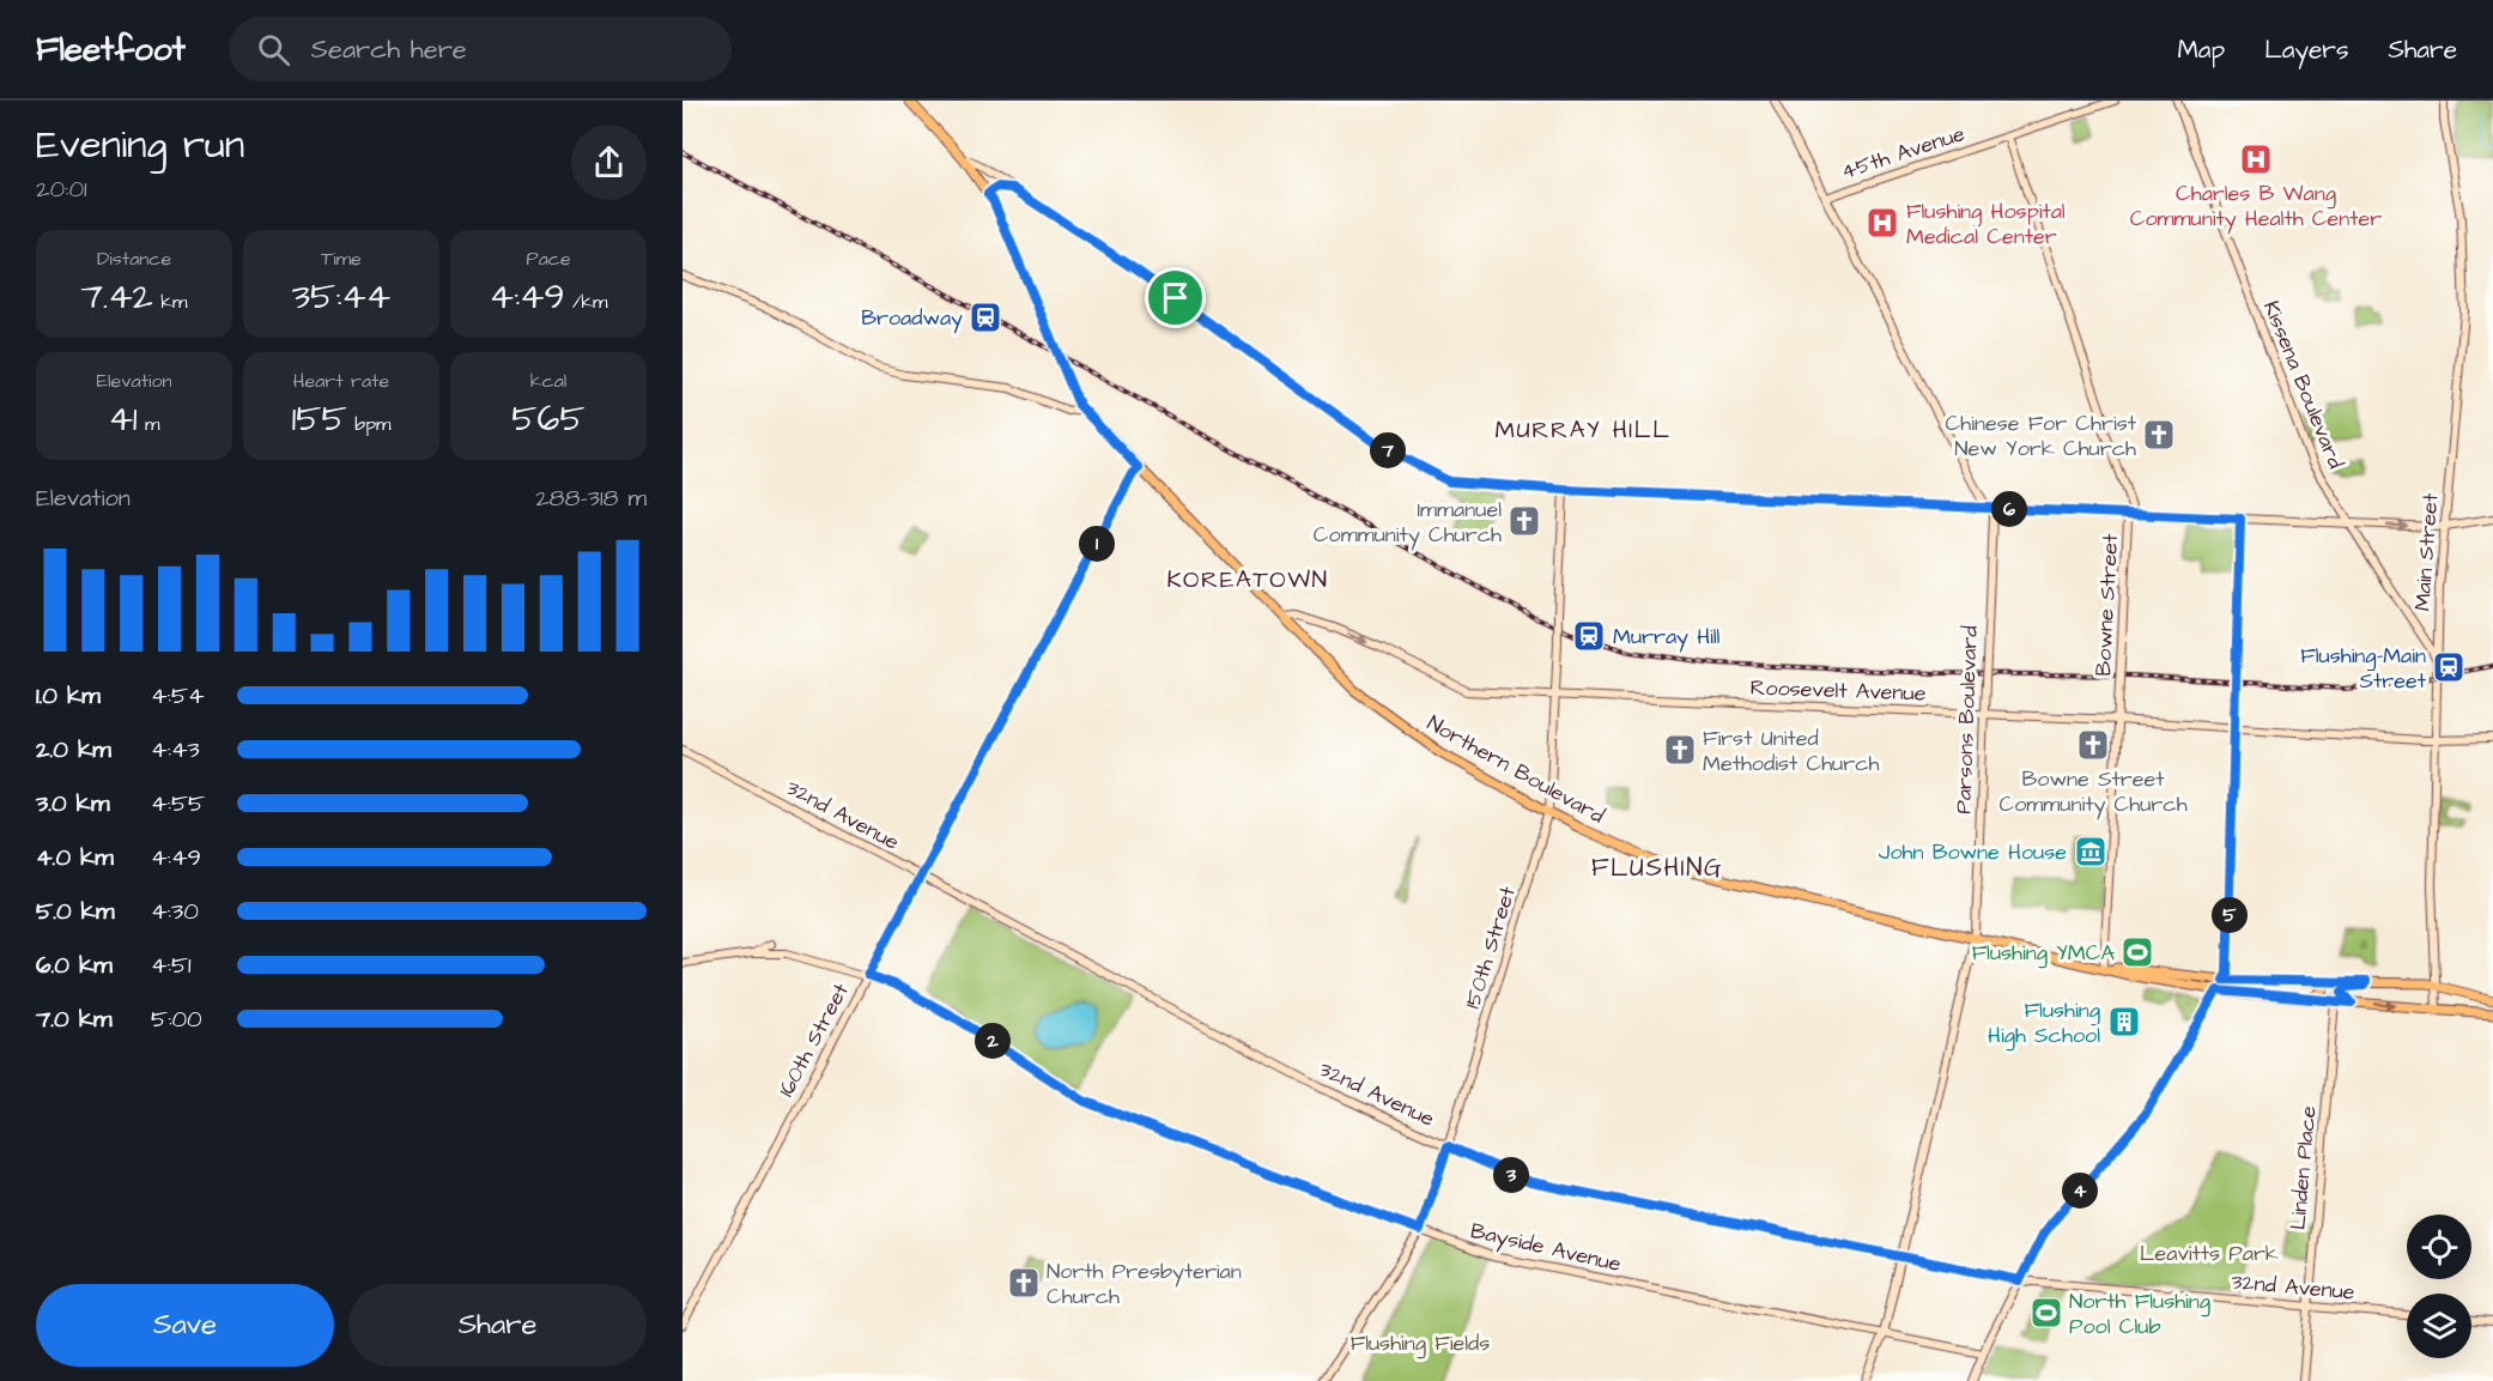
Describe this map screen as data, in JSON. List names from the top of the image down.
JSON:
{
  "streets": {
    "main road": ["Northern Boulevard"],
    "street": [
      "45th Avenue",
      "Kissena Boulevard",
      "Main Street",
      "Bowne Street",
      "Roosevelt Avenue",
      "Parsons Boulevard",
      "32nd Avenue",
      "150th Street",
      "160th Street",
      "Linden Place",
      "Bayside Avenue"
    ]
  },
  "crossings": [
    ["45th Avenue", "Bowne Street"],
    ["45th Avenue", "Parsons Boulevard"],
    ["Kissena Boulevard", "Main Street"],
    ["Main Street", "Roosevelt Avenue"],
    ["Main Street", "Northern Boulevard"],
    ["Bowne Street", "Roosevelt Avenue"],
    ["Bowne Street", "Northern Boulevard"],
    ["Roosevelt Avenue", "Parsons Boulevard"],
    ["Roosevelt Avenue", "Northern Boulevard"],
    ["Roosevelt Avenue", "150th Street"],
    ["Parsons Boulevard", "Northern Boulevard"],
    ["Parsons Boulevard", "32nd Avenue"],
    ["Parsons Boulevard", "Bayside Avenue"],
    ["Northern Boulevard", "150th Street"],
    ["Northern Boulevard", "160th Street"],
    ["Northern Boulevard", "Linden Place"],
    ["32nd Avenue", "150th Street"],
    ["32nd Avenue", "160th Street"],
    ["32nd Avenue", "Linden Place"],
    ["150th Street", "Bayside Avenue"],
    ["160th Street", "Bayside Avenue"]
  ],
  "districts": ["MURRAY HILL", "KOREATOWN", "FLUSHING"],
  "parks": ["Leavitts Park", "Flushing Fields"],
  "places": {
    "hospital": ["Charles B Wang Community Health Center", "Flushing Hospital Medical Center"],
    "station": ["Broadway", "Murray Hill", "Flushing–Main Street"],
    "church": [
      "Chinese For Christ New York Church",
      "Immanuel Community Church",
      "Bowne Street Community Church",
      "First United Methodist Church",
      "North Presbyterian Church"
    ],
    "museum": ["John Bowne House"],
    "sports": ["Flushing YMCA", "North Flushing Pool Club"],
    "building": ["Flushing High School"]
  },
  "page": {
    "header": "Fleetfoot",
    "search": "Search here",
    "nav": ["Map", "Layers", "Share"],
    "heading": ["Evening run", "20:01"],
    "stats": [
      ["Distance", "7.42 km"],
      ["Time", "35:44"],
      ["Pace", "4:49 /km"],
      ["Elevation", "41 m"],
      ["Heart rate", "155 bpm"],
      ["kcal", "565"]
    ],
    "pins": [
      "7",
      "6",
      "1",
      "5",
      "2",
      "3",
      "4"
    ],
    "chart": ["Elevation", "288–318 m"],
    "list": [
      {
        "name": "1.0 km",
        "note": "4:54"
      },
      {
        "name": "2.0 km",
        "note": "4:43"
      },
      {
        "name": "3.0 km",
        "note": "4:55"
      },
      {
        "name": "4.0 km",
        "note": "4:49"
      },
      {
        "name": "5.0 km",
        "note": "4:30"
      },
      {
        "name": "6.0 km",
        "note": "4:51"
      },
      {
        "name": "7.0 km",
        "note": "5:00"
      }
    ],
    "buttons": ["Save", "Share"]
  }
}
